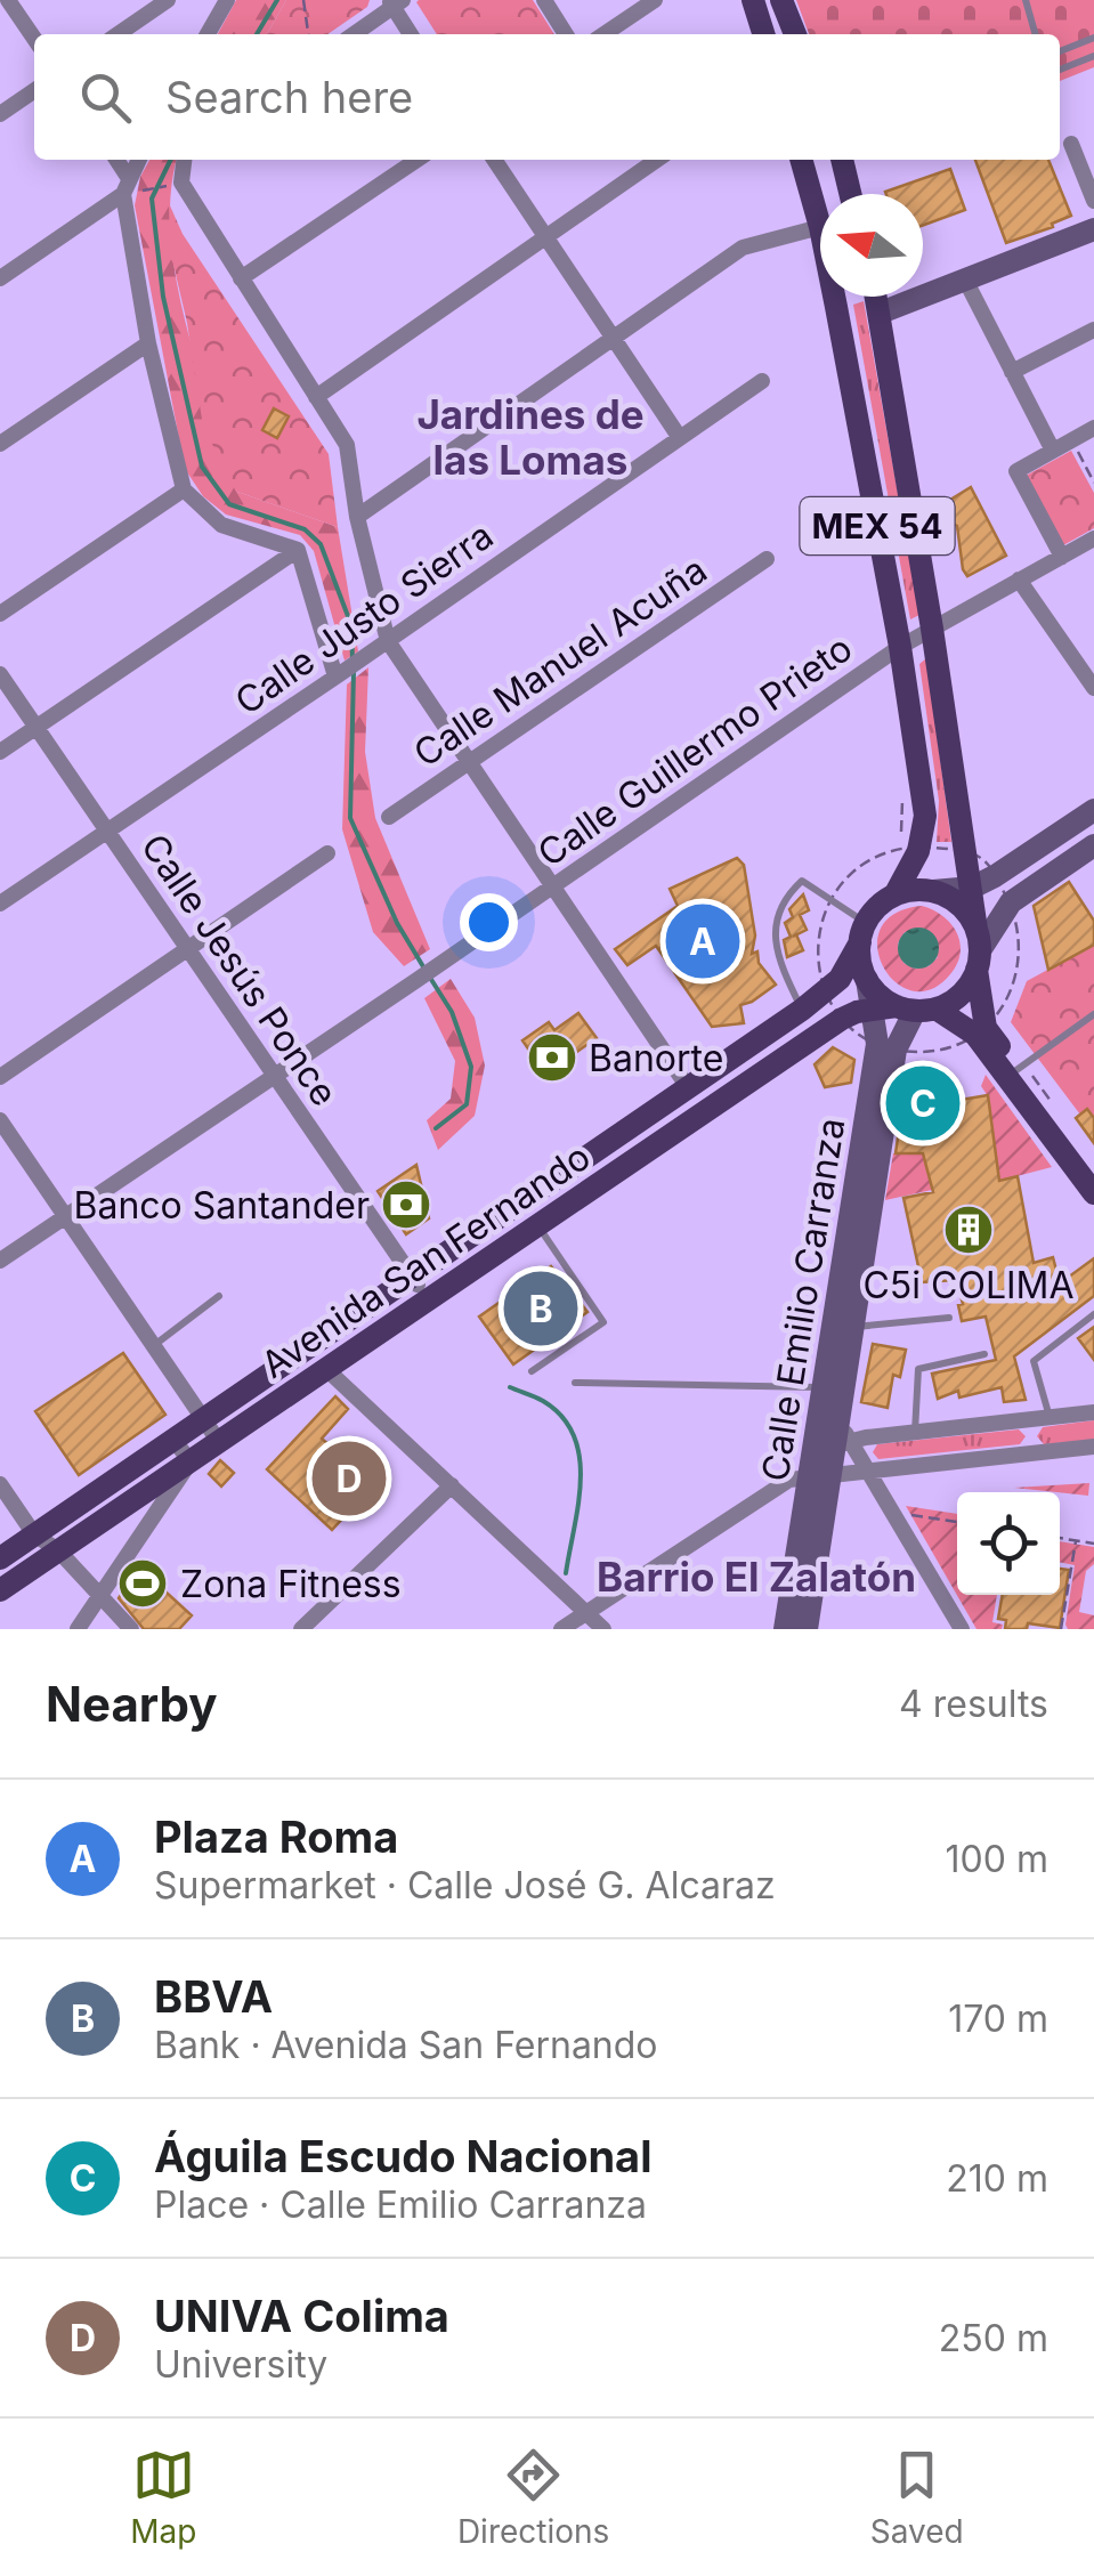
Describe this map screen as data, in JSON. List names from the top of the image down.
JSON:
{
  "streets": {
    "main road": ["MEX 54", "Avenida San Fernando", "Calle Emilio Carranza"],
    "street": [
      "Calle Justo Sierra",
      "Calle Manuel Acuña",
      "Calle Guillermo Prieto",
      "Calle Jesús Ponce"
    ]
  },
  "crossings": [
    ["MEX 54", "Calle Guillermo Prieto"],
    ["MEX 54", "Avenida San Fernando"],
    ["MEX 54", "Calle Emilio Carranza"],
    ["Calle Justo Sierra", "Calle Jesús Ponce"],
    ["Calle Guillermo Prieto", "Calle Jesús Ponce"],
    ["Calle Jesús Ponce", "Avenida San Fernando"],
    ["Avenida San Fernando", "Calle Emilio Carranza"]
  ],
  "districts": ["Jardines de las Lomas", "Barrio El Zalatón"],
  "places": {
    "bank": ["Banorte", "Banco Santander"],
    "building": ["C5i COLIMA"],
    "sports": ["Zona Fitness"]
  },
  "north": "left",
  "page": {
    "search": "Search here",
    "pins": [
      "A",
      "C",
      "B",
      "D"
    ],
    "heading": ["Nearby", "4 results"],
    "list": [
      {
        "mark": "A",
        "name": "Plaza Roma",
        "note": "Supermarket · Calle José G. Alcaraz",
        "value": "100 m"
      },
      {
        "mark": "B",
        "name": "BBVA",
        "note": "Bank · Avenida San Fernando",
        "value": "170 m"
      },
      {
        "mark": "C",
        "name": "Águila Escudo Nacional",
        "note": "Place · Calle Emilio Carranza",
        "value": "210 m"
      },
      {
        "mark": "D",
        "name": "UNIVA Colima",
        "note": "University",
        "value": "250 m"
      }
    ],
    "nav": ["Map", "Directions", "Saved"]
  }
}
